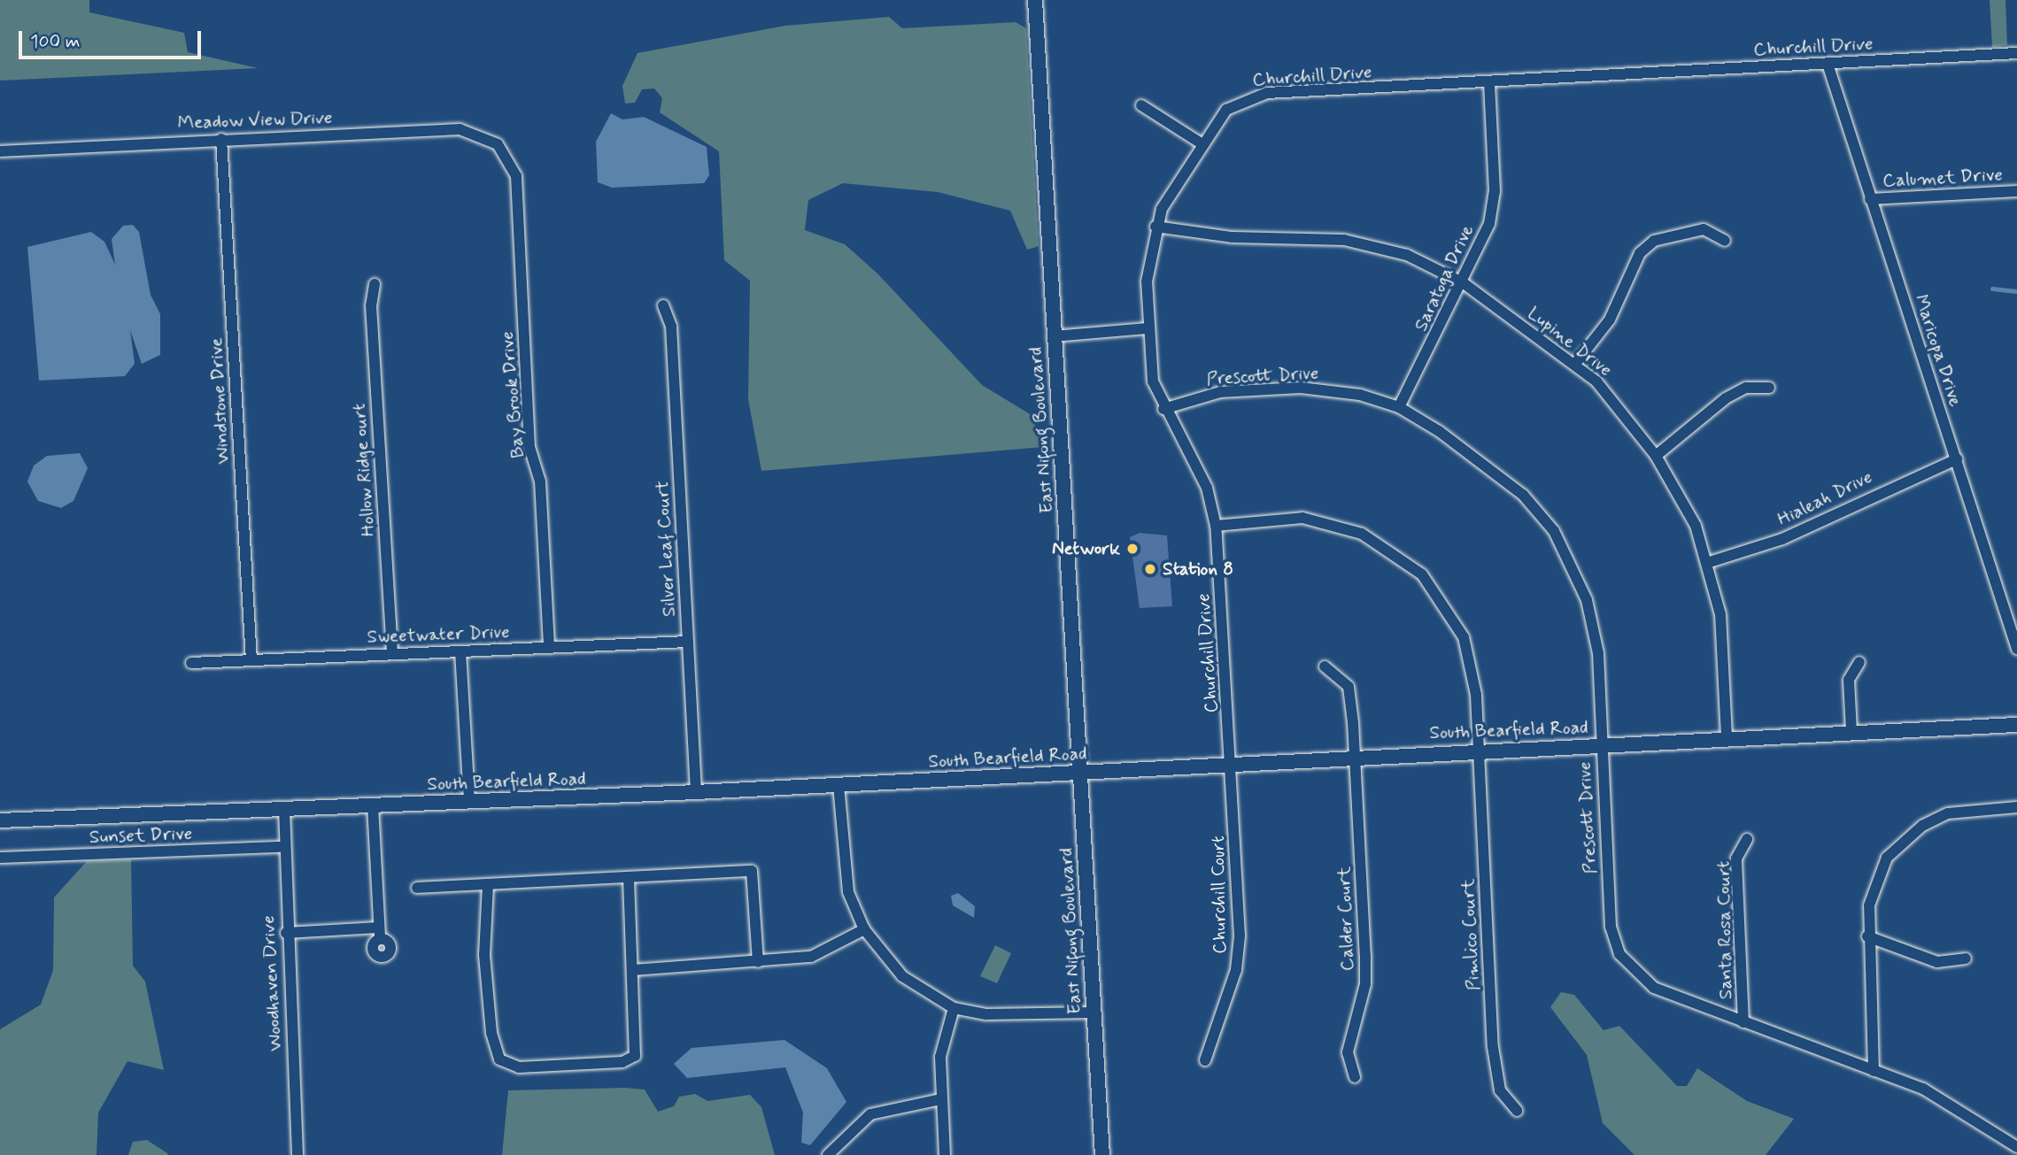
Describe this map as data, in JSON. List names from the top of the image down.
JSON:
{
  "streets": {
    "street": [
      "Churchill Drive",
      "Meadow View Drive",
      "Calumet Drive",
      "Saratoga Drive",
      "Lupine Drive",
      "Maricopa Drive",
      "Prescott Drive",
      "Bay Brook Drive",
      "Windstone Drive",
      "East Nifong Boulevard",
      "Hollow Ridge ourt",
      "Hialeah Drive",
      "Silver Leaf Court",
      "Sweetwater Drive",
      "South Bearfield Road",
      "Sunset Drive",
      "Churchill Court",
      "Calder Court",
      "Santa Rosa Court",
      "Pimlico Court",
      "Woodhaven Drive"
    ]
  },
  "crossings": [
    ["Churchill Drive", "Saratoga Drive"],
    ["Churchill Drive", "Lupine Drive"],
    ["Churchill Drive", "Maricopa Drive"],
    ["Churchill Drive", "Prescott Drive"],
    ["Churchill Drive", "South Bearfield Road"],
    ["Churchill Drive", "Churchill Court"],
    ["Churchill Drive", "Pimlico Court"],
    ["Meadow View Drive", "Bay Brook Drive"],
    ["Meadow View Drive", "Windstone Drive"],
    ["Calumet Drive", "Maricopa Drive"],
    ["Saratoga Drive", "Lupine Drive"],
    ["Saratoga Drive", "Prescott Drive"],
    ["Lupine Drive", "Hialeah Drive"],
    ["Lupine Drive", "South Bearfield Road"],
    ["Maricopa Drive", "Hialeah Drive"],
    ["Prescott Drive", "South Bearfield Road"],
    ["Prescott Drive", "Santa Rosa Court"],
    ["Bay Brook Drive", "Sweetwater Drive"],
    ["Windstone Drive", "Sweetwater Drive"],
    ["East Nifong Boulevard", "South Bearfield Road"],
    ["Hollow Ridge ourt", "Sweetwater Drive"],
    ["Silver Leaf Court", "Sweetwater Drive"],
    ["Silver Leaf Court", "South Bearfield Road"],
    ["South Bearfield Road", "Churchill Court"],
    ["South Bearfield Road", "Calder Court"],
    ["South Bearfield Road", "Pimlico Court"],
    ["South Bearfield Road", "Woodhaven Drive"],
    ["Sunset Drive", "Woodhaven Drive"]
  ],
  "places": ["Network", "Station 8"],
  "scale_bar": "100 m"
}
